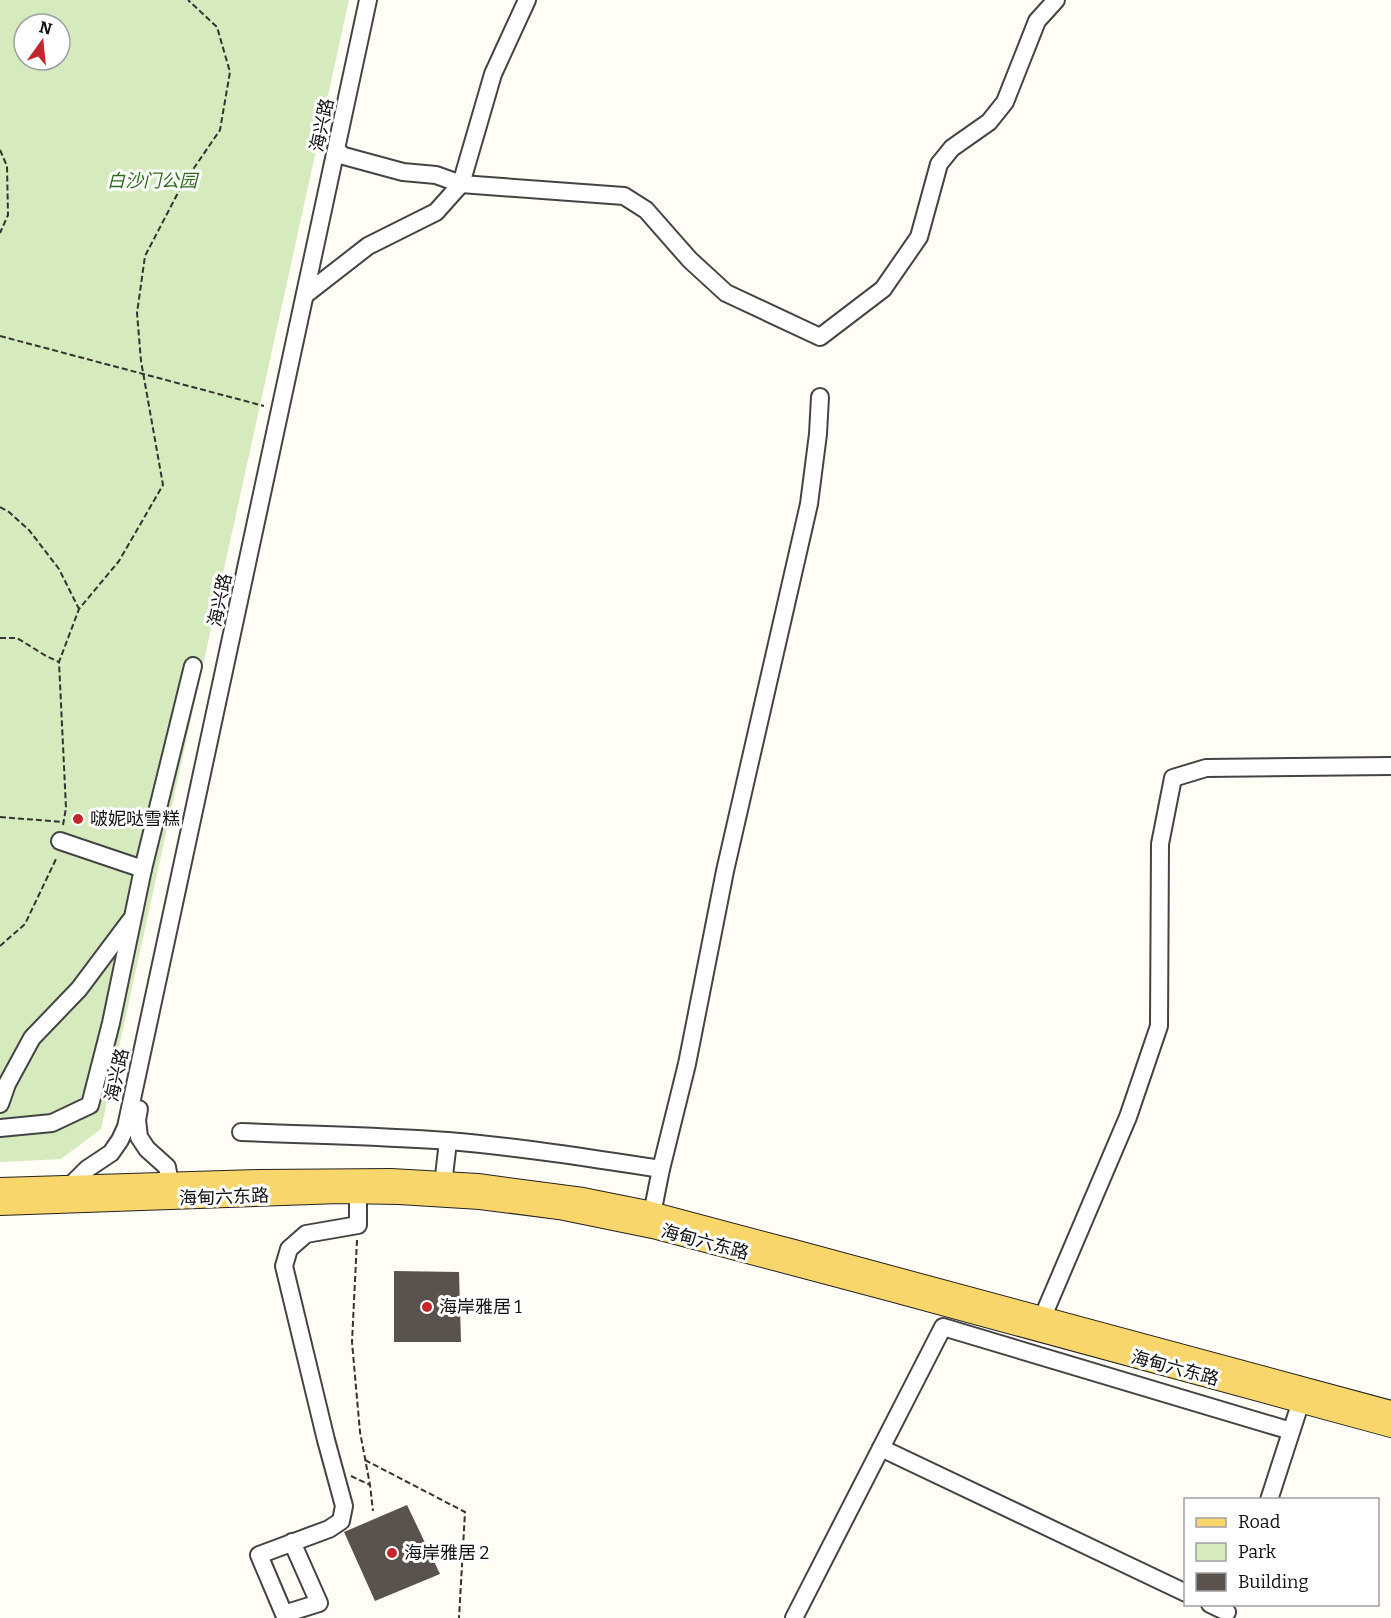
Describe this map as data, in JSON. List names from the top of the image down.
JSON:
{
  "streets": {
    "main road": ["海甸六东路"],
    "street": ["海兴路"]
  },
  "crossings": [
    ["海兴路", "海甸六东路"]
  ],
  "parks": ["白沙门公园"],
  "places": ["啵妮哒雪糕", "海岸雅居 1", "海岸雅居 2"],
  "legend": ["Road", "Park", "Building"],
  "north": "top"
}
